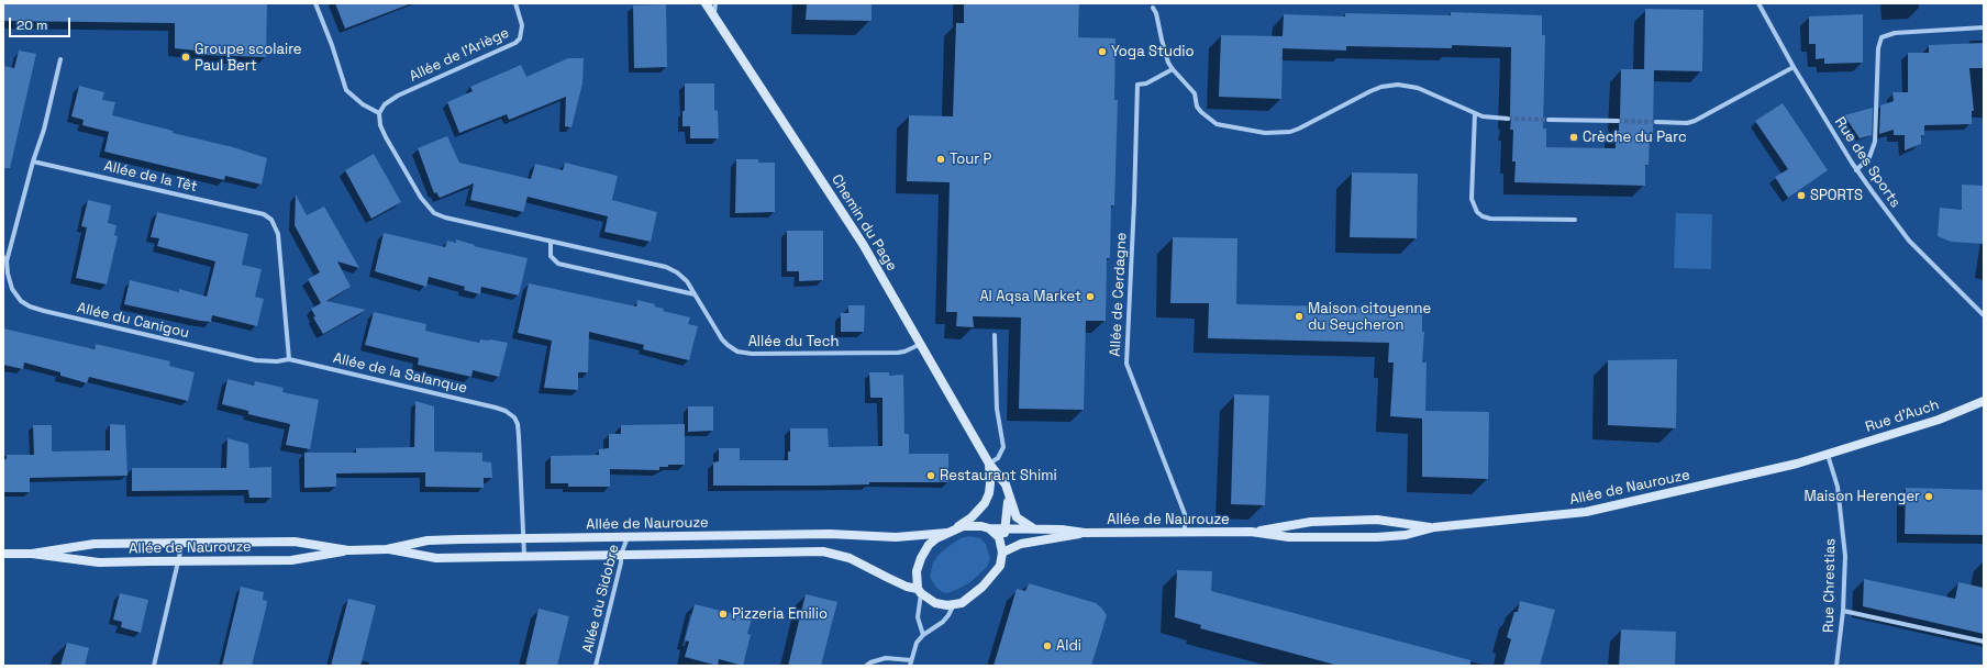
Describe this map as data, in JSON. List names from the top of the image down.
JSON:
{
  "streets": {
    "street": [
      "Allée de l'Ariège",
      "Rue des Sports",
      "Allée de la Têt",
      "Chemin du Page",
      "Allée de Cerdagne",
      "Allée du Canigou",
      "Allée du Tech",
      "Allée de la Salanque",
      "Rue d'Auch",
      "Allée de Naurouze",
      "Rue Chrestias",
      "Allée du Sidobre"
    ]
  },
  "crossings": [
    ["Allée de l'Ariège", "Allée du Tech"],
    ["Allée de la Têt", "Allée du Canigou"],
    ["Allée de la Têt", "Allée de la Salanque"],
    ["Chemin du Page", "Allée du Tech"],
    ["Chemin du Page", "Allée de Naurouze"],
    ["Allée de Cerdagne", "Allée de Naurouze"],
    ["Allée du Canigou", "Allée de la Salanque"],
    ["Allée de la Salanque", "Allée de Naurouze"],
    ["Rue d'Auch", "Allée de Naurouze"],
    ["Rue d'Auch", "Rue Chrestias"],
    ["Allée de Naurouze", "Rue Chrestias"],
    ["Allée de Naurouze", "Allée du Sidobre"]
  ],
  "places": [
    "Yoga Studio",
    "Groupe scolaire Paul Bert",
    "Crèche du Parc",
    "Tour P",
    "SPORTS",
    "Al Aqsa Market",
    "Maison citoyenne du Seycheron",
    "Restaurant Shimi",
    "Maison Herenger",
    "Pizzeria Emilio",
    "Aldi"
  ],
  "scale_bar": "20 m"
}
